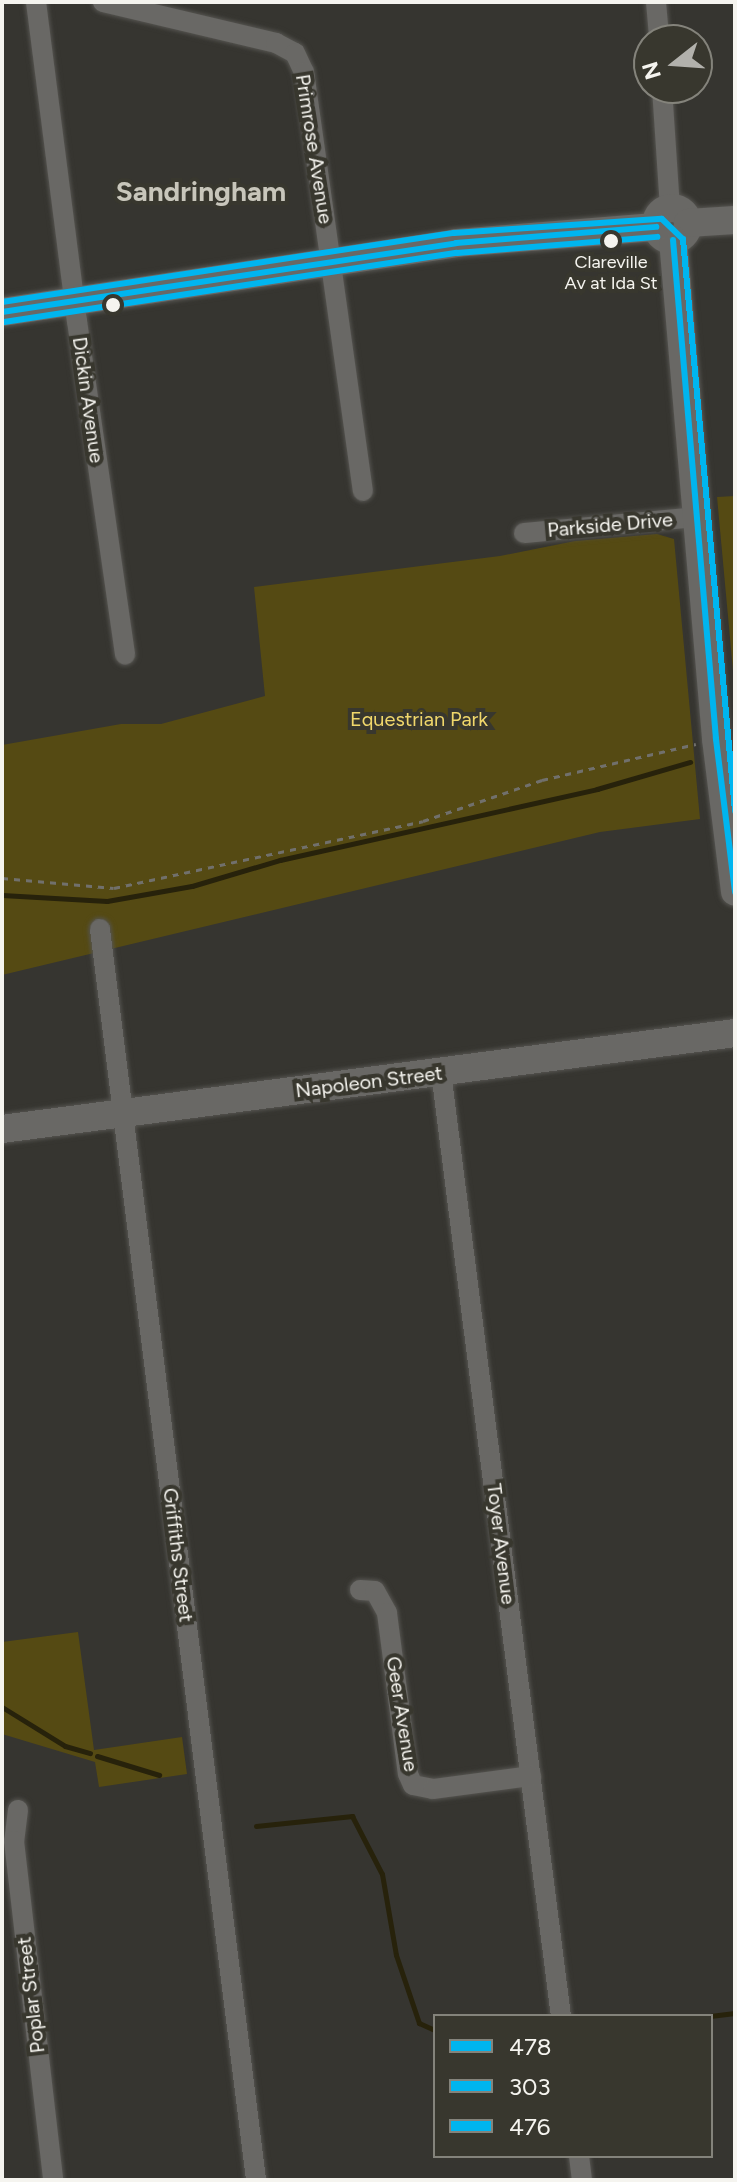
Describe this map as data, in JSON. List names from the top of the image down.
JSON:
{
  "streets": {
    "street": [
      "Primrose Avenue",
      "Dickin Avenue",
      "Parkside Drive",
      "Napoleon Street",
      "Toyer Avenue",
      "Griffiths Street",
      "Geer Avenue",
      "Poplar Street"
    ]
  },
  "crossings": [
    ["Napoleon Street", "Toyer Avenue"],
    ["Napoleon Street", "Griffiths Street"],
    ["Toyer Avenue", "Geer Avenue"]
  ],
  "districts": ["Sandringham"],
  "parks": ["Equestrian Park"],
  "places": ["Clareville Av at Ida St"],
  "lines": ["transit line 476", "transit line 478", "transit line 303"],
  "legend": ["478", "303", "476"],
  "north": "left"
}
